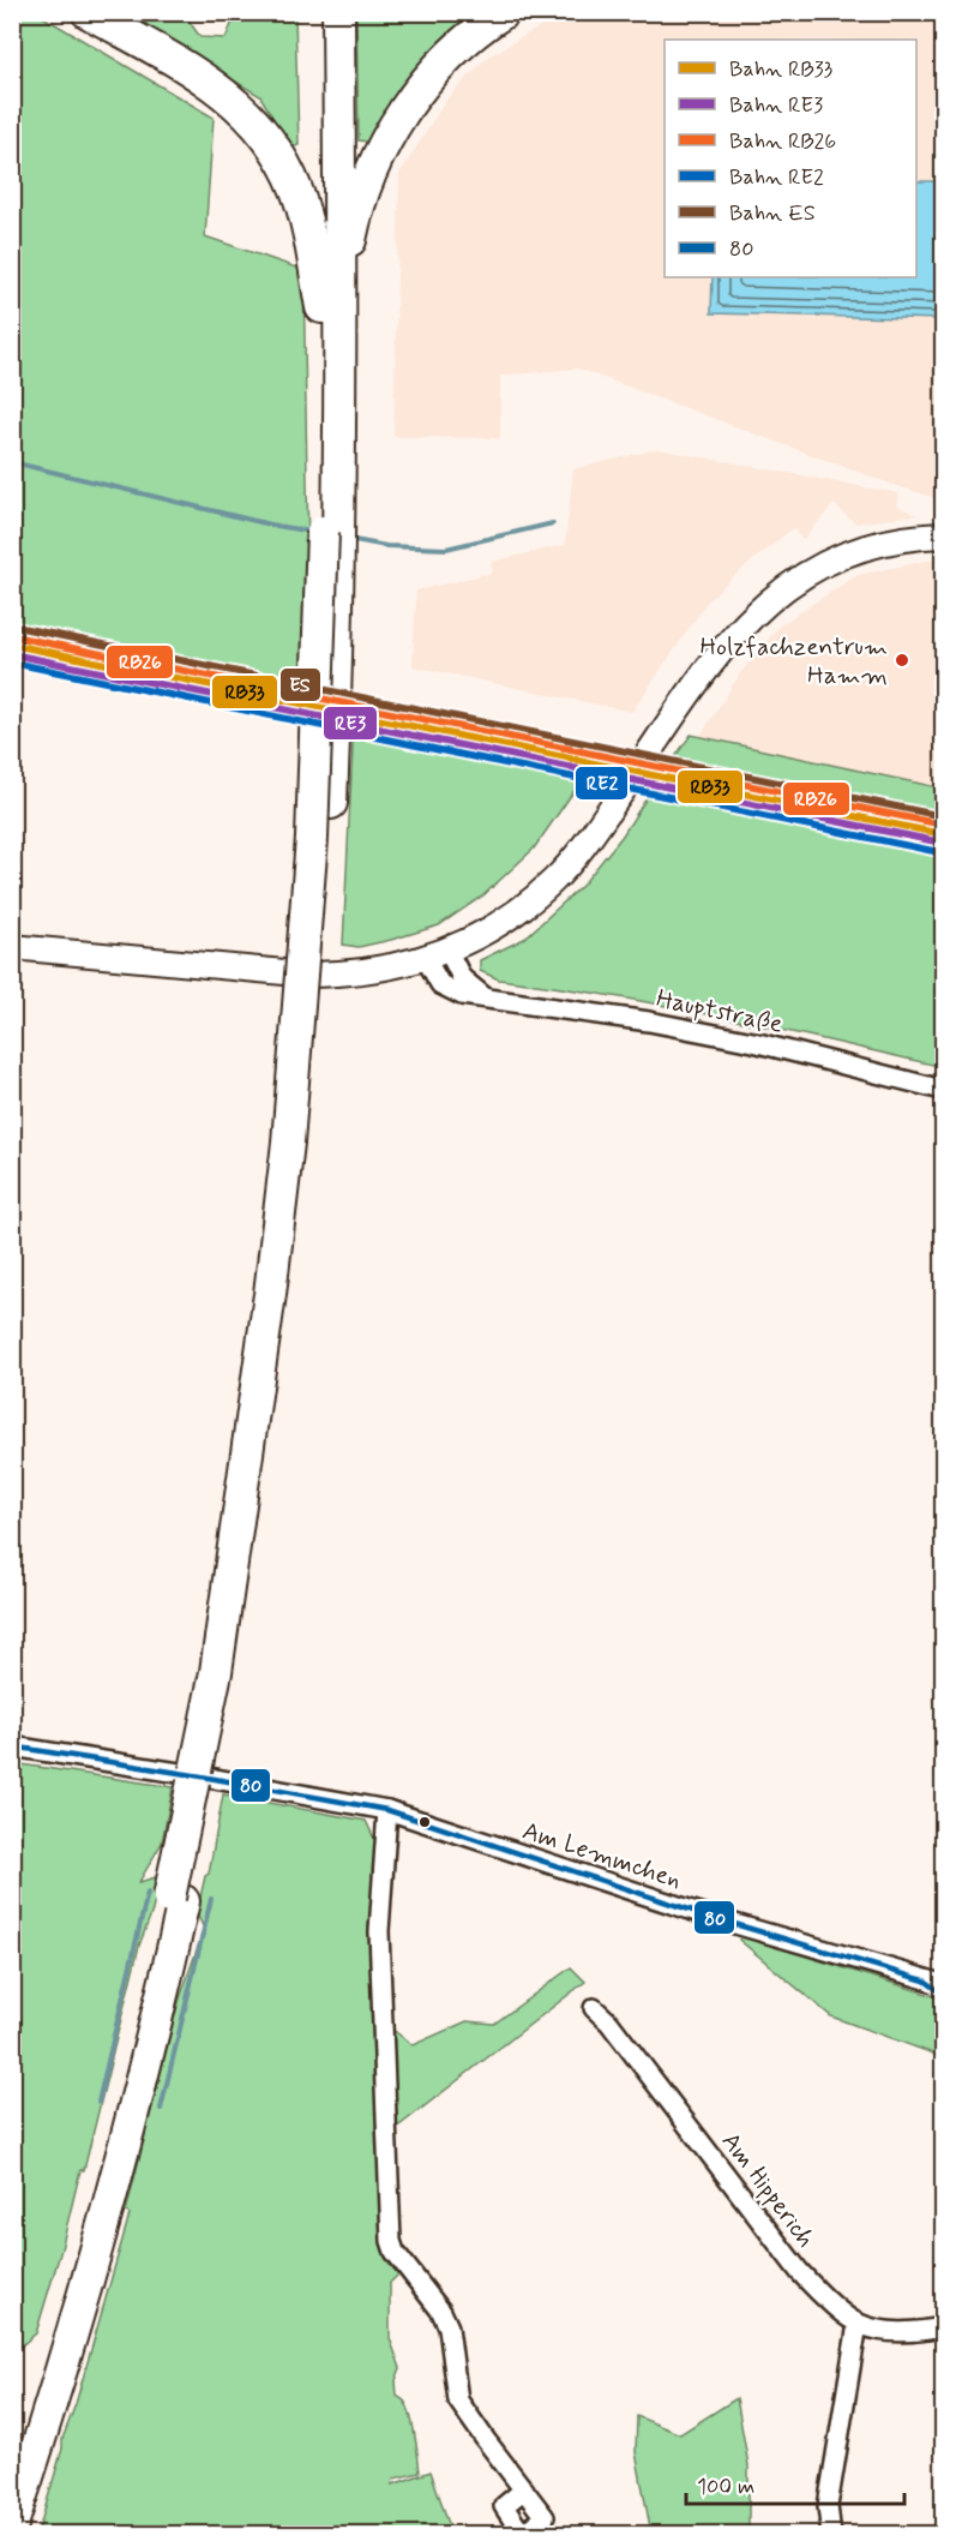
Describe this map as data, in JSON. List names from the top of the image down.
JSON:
{
  "streets": {
    "street": ["Hauptstraße", "Am Lemmchen", "Am Hipperich"]
  },
  "places": ["Holzfachzentrum Hamm"],
  "lines": [
    "rail line ES",
    "rail line RB26",
    "rail line RB33",
    "rail line RE3",
    "rail line RE2",
    "transit line 80"
  ],
  "legend": [
    "Bahn RB33",
    "Bahn RE3",
    "Bahn RB26",
    "Bahn RE2",
    "Bahn ES",
    "80"
  ],
  "scale_bar": "100 m"
}
